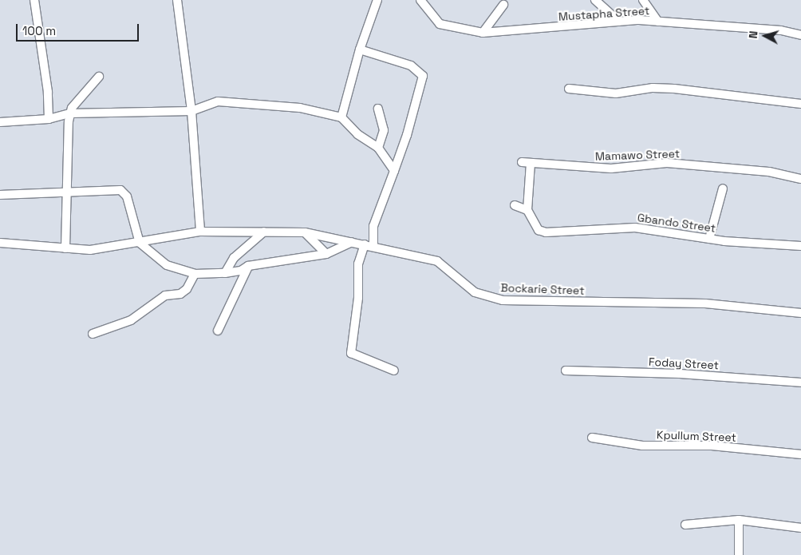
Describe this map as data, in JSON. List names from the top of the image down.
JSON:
{
  "streets": {
    "street": [
      "Mustapha Street",
      "Mamawo Street",
      "Gbando Street",
      "Bockarie Street",
      "Foday Street",
      "Kpullum Street"
    ]
  },
  "scale_bar": "100 m",
  "north": "left"
}
